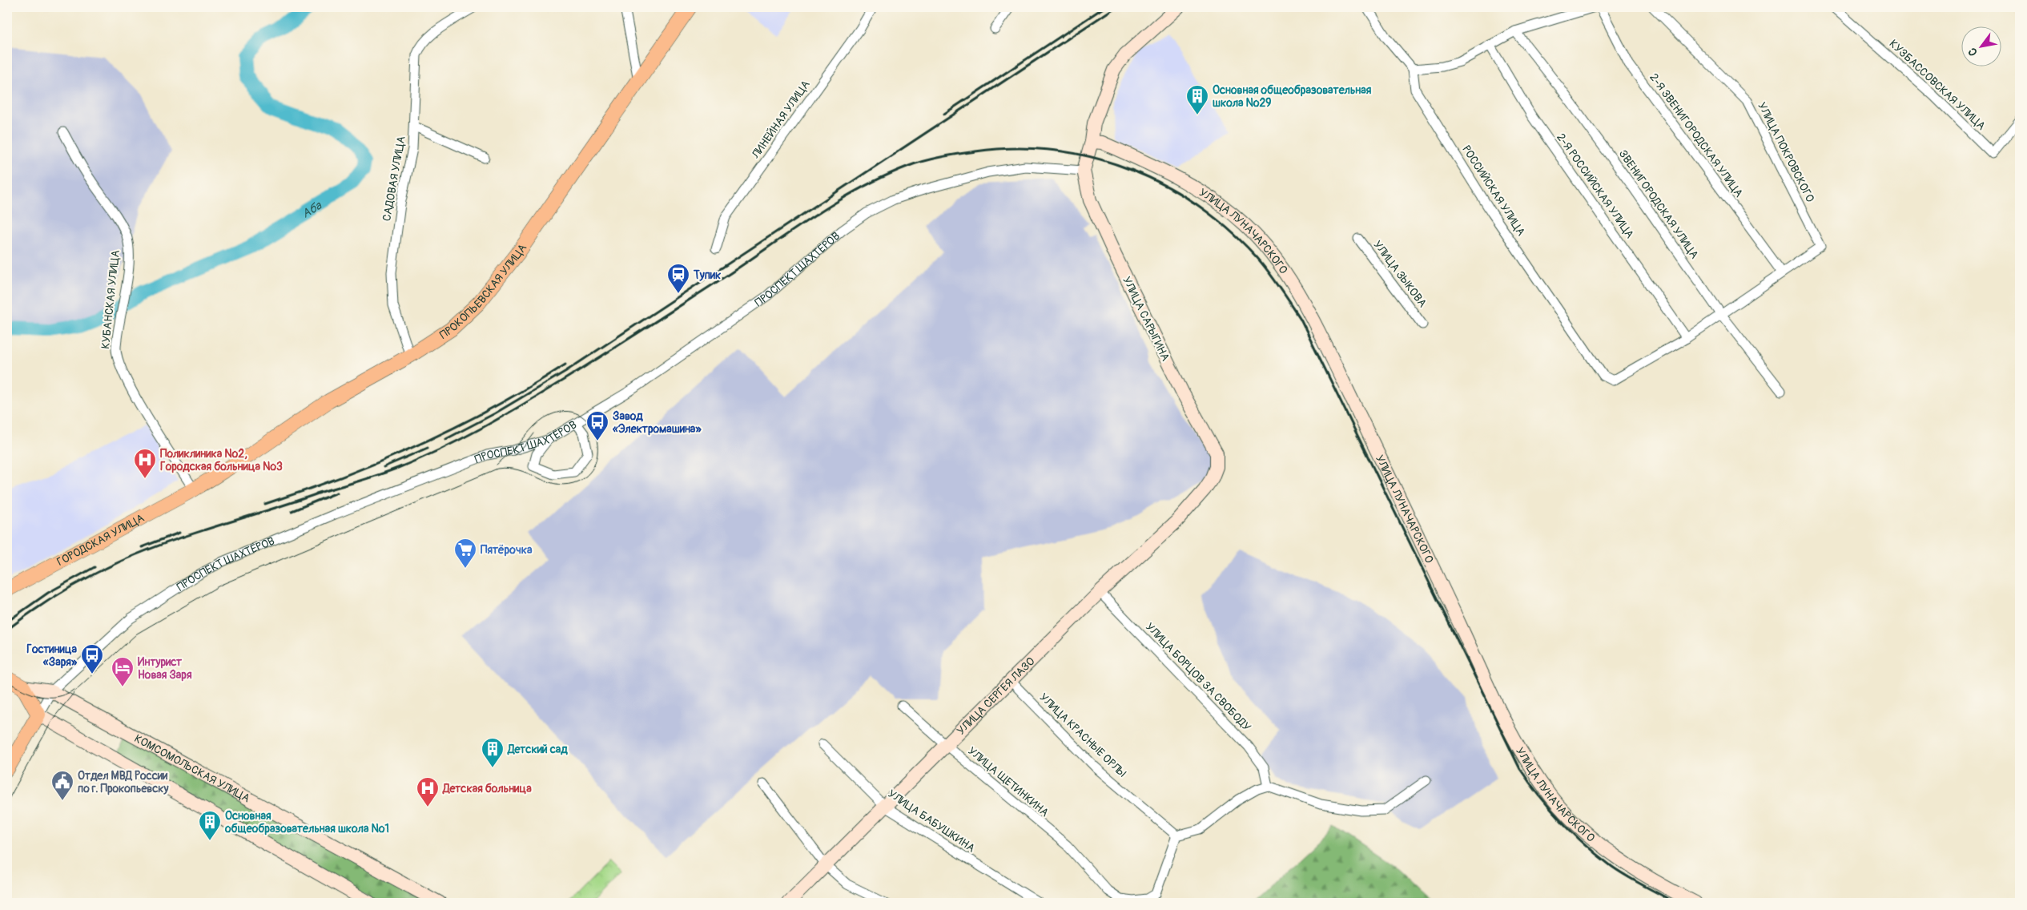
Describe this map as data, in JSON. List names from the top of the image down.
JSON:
{
  "streets": {
    "main road": [
      "УЛИЦА ЛУНАЧАРСКОГО",
      "ПРОКОПЬЕВСКАЯ УЛИЦА",
      "УЛИЦА САРЫГИНА",
      "ГОРОДСКАЯ УЛИЦА",
      "УЛИЦА СЕРГЕЯ ЛАЗО",
      "КОМСОМОЛЬСКАЯ УЛИЦА"
    ],
    "street": [
      "КУЗБАССОВСКАЯ УЛИЦА",
      "ЛИНЕЙНАЯ УЛИЦА",
      "2-Я ЗВЕНИГОРОДСКАЯ УЛИЦА",
      "УЛИЦА ПОКРОВСКОГО",
      "САДОВАЯ УЛИЦА",
      "2-Я РОССИЙСКАЯ УЛИЦА",
      "РОССИЙСКАЯ УЛИЦА",
      "ЗВЕНИГОРОДСКАЯ УЛИЦА",
      "ПРОСПЕКТ ШАХТЁРОВ",
      "УЛИЦА ЗЫКОВА",
      "КУБАНСКАЯ УЛИЦА",
      "УЛИЦА БОРЦОВ ЗА СВОБОДУ",
      "УЛИЦА КРАСНЫЕ ОРЛЫ",
      "УЛИЦА ЩЕТИНКИНА",
      "УЛИЦА БАБУШКИНА"
    ]
  },
  "crossings": [
    ["2-Я ЗВЕНИГОРОДСКАЯ УЛИЦА", "УЛИЦА ПОКРОВСКОГО"],
    ["САДОВАЯ УЛИЦА", "ПРОКОПЬЕВСКАЯ УЛИЦА"],
    ["2-Я РОССИЙСКАЯ УЛИЦА", "РОССИЙСКАЯ УЛИЦА"],
    ["УЛИЦА ЛУНАЧАРСКОГО", "УЛИЦА САРЫГИНА"],
    ["ПРОСПЕКТ ШАХТЁРОВ", "УЛИЦА САРЫГИНА"],
    ["ПРОСПЕКТ ШАХТЁРОВ", "КОМСОМОЛЬСКАЯ УЛИЦА"],
    ["ПРОКОПЬЕВСКАЯ УЛИЦА", "КУБАНСКАЯ УЛИЦА"],
    ["ПРОКОПЬЕВСКАЯ УЛИЦА", "ГОРОДСКАЯ УЛИЦА"],
    ["КУБАНСКАЯ УЛИЦА", "ГОРОДСКАЯ УЛИЦА"],
    ["УЛИЦА САРЫГИНА", "УЛИЦА СЕРГЕЯ ЛАЗО"],
    ["УЛИЦА БОРЦОВ ЗА СВОБОДУ", "УЛИЦА СЕРГЕЯ ЛАЗО"],
    ["УЛИЦА СЕРГЕЯ ЛАЗО", "УЛИЦА КРАСНЫЕ ОРЛЫ"],
    ["УЛИЦА СЕРГЕЯ ЛАЗО", "УЛИЦА ЩЕТИНКИНА"],
    ["УЛИЦА СЕРГЕЯ ЛАЗО", "УЛИЦА БАБУШКИНА"],
    ["УЛИЦА КРАСНЫЕ ОРЛЫ", "УЛИЦА ЩЕТИНКИНА"]
  ],
  "water": ["Аба"],
  "places": {
    "building": ["Основная общеобразовательная школа №29", "Детский сад", "Основная общеобразовательная школа №1"],
    "station": ["Тупик"],
    "bus stop": ["Завод «Электромашина»", "Гостиница «Заря»"],
    "hospital": ["Поликлиника №2, Городская больница №3", "Детская больница"],
    "supermarket": ["Пятёрочка"],
    "hotel": ["Интурист Новая Заря"],
    "public building": ["Отдел МВД России по г. Прокопьевску"]
  },
  "north": "bottom left"
}
